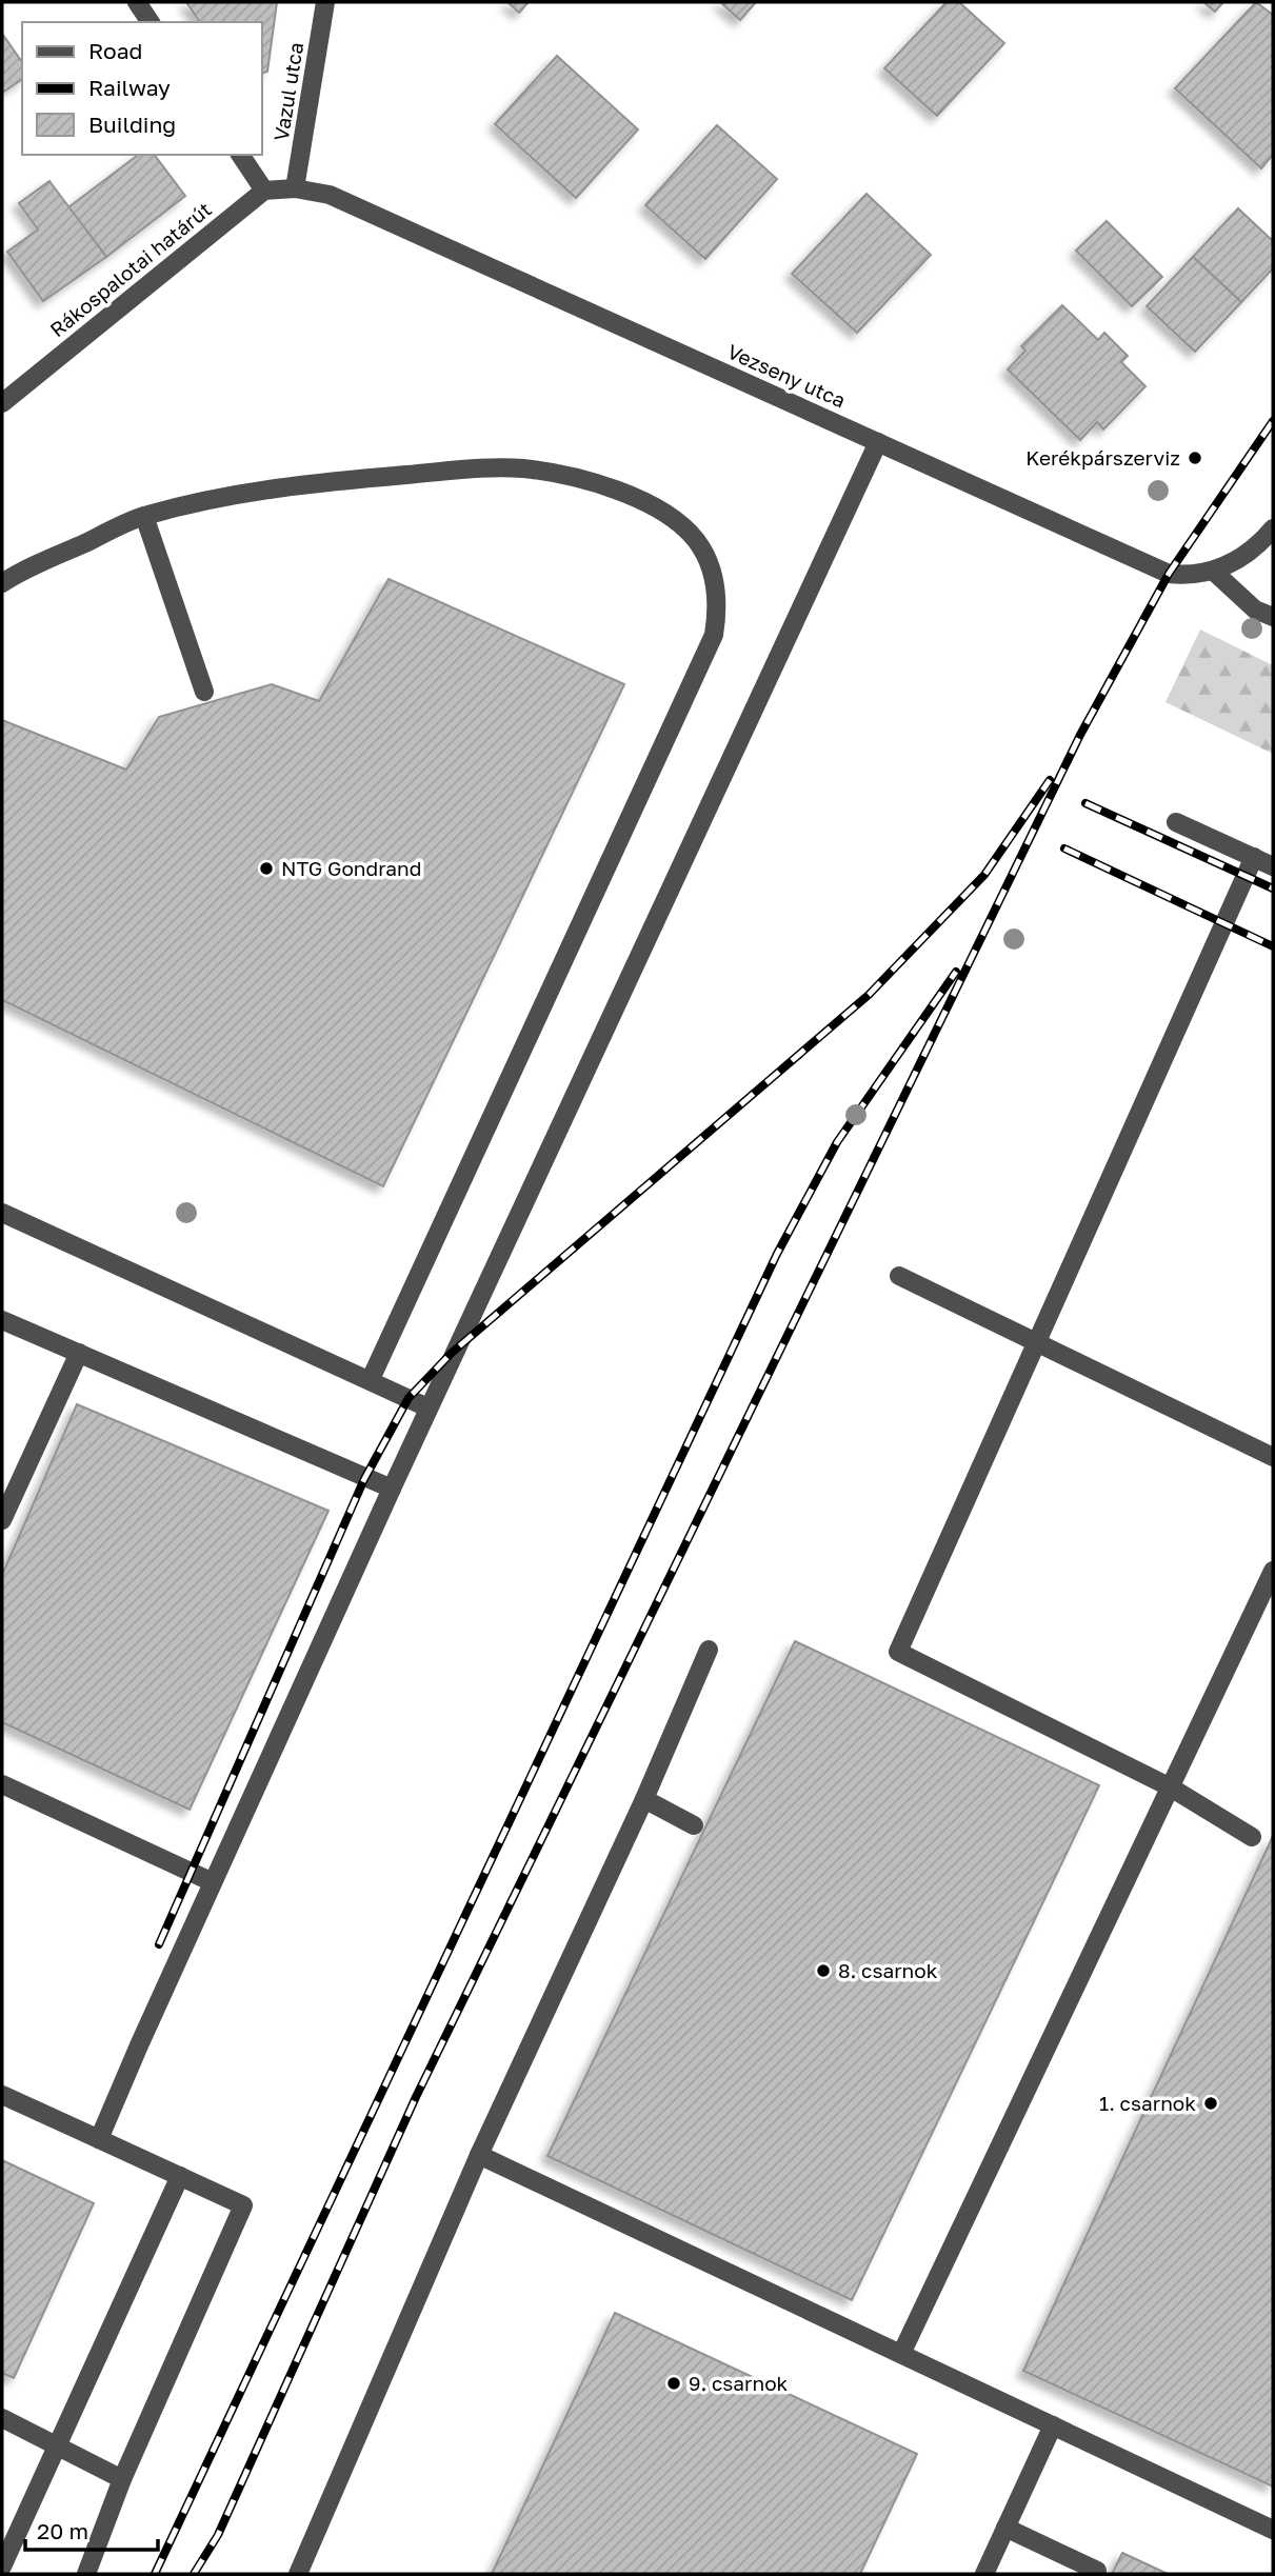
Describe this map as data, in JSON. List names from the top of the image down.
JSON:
{
  "streets": {
    "street": ["Vazul utca", "Rákospalotai határút", "Vezseny utca"]
  },
  "crossings": [
    ["Vazul utca", "Vezseny utca"]
  ],
  "places": [
    "Kerékpárszerviz",
    "NTG Gondrand",
    "8. csarnok",
    "1. csarnok",
    "9. csarnok"
  ],
  "legend": ["Road", "Railway", "Building"],
  "scale_bar": "20 m"
}
